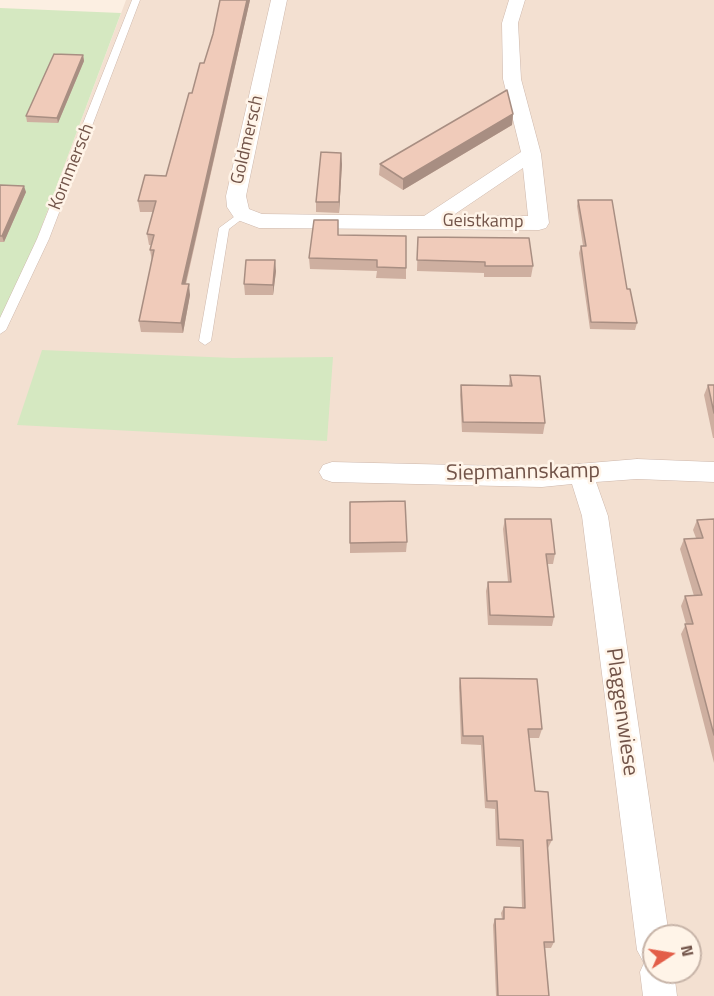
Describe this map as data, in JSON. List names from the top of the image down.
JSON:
{
  "streets": {
    "street": [
      "Goldmersch",
      "Geistkamp",
      "Siepmannskamp",
      "Plaggenwiese"
    ],
    "lane": ["Kornmersch"]
  },
  "crossings": [
    ["Goldmersch", "Geistkamp"],
    ["Siepmannskamp", "Plaggenwiese"]
  ],
  "north": "right"
}
